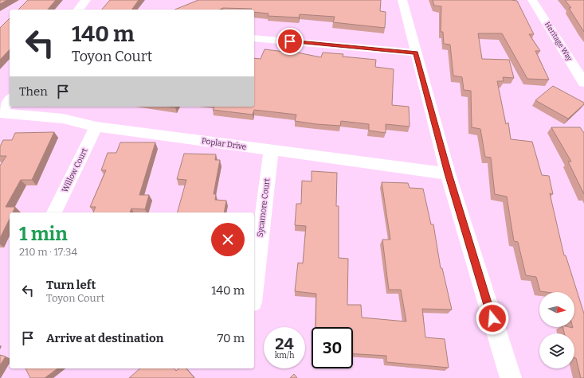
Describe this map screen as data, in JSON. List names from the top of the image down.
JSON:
{
  "streets": {
    "street": [
      "Heritage Way",
      "Poplar Drive",
      "Willow Court",
      "Sycamore Court"
    ]
  },
  "crossings": [
    ["Poplar Drive", "Willow Court"],
    ["Poplar Drive", "Sycamore Court"]
  ],
  "north": "right",
  "page": {
    "turn": ["140 m", "Toyon Court"],
    "then": "Then",
    "heading": ["1 min", "210 m · 17:34"],
    "list": [
      {
        "name": "Turn left",
        "note": "Toyon Court",
        "value": "140 m"
      },
      {
        "name": "Arrive at destination",
        "value": "70 m"
      }
    ],
    "speed": "24 km/h",
    "limit": "30"
  }
}
